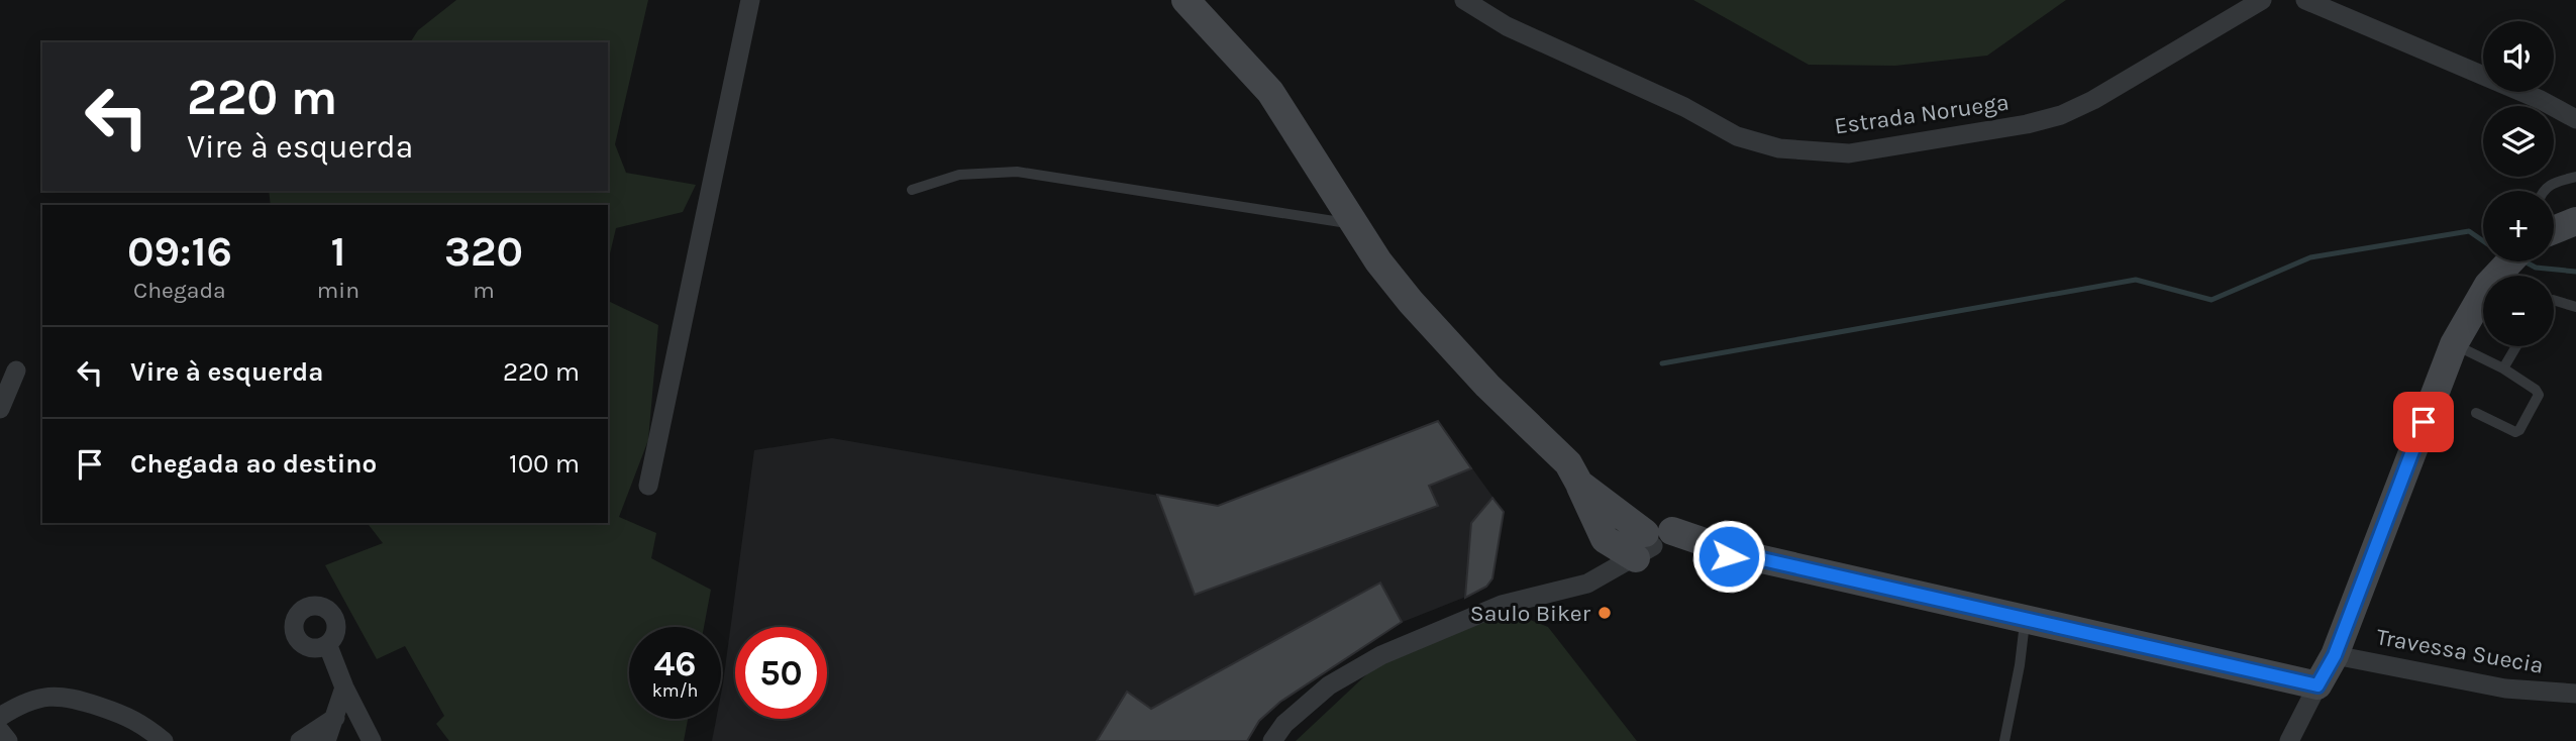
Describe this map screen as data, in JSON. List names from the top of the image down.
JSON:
{
  "streets": {
    "street": ["Estrada Noruega", "Travessa Suecia"]
  },
  "places": ["Saulo Biker"],
  "page": {
    "map_buttons": ["+", "−"],
    "turn": ["220 m", "Vire à esquerda"],
    "eta": [
      "09:16",
      "Chegada",
      "1",
      "min",
      "320",
      "m"
    ],
    "list": [
      {
        "name": "Vire à esquerda",
        "value": "220 m"
      },
      {
        "name": "Chegada ao destino",
        "value": "100 m"
      }
    ],
    "speed": "46 km/h",
    "limit": "50"
  }
}
